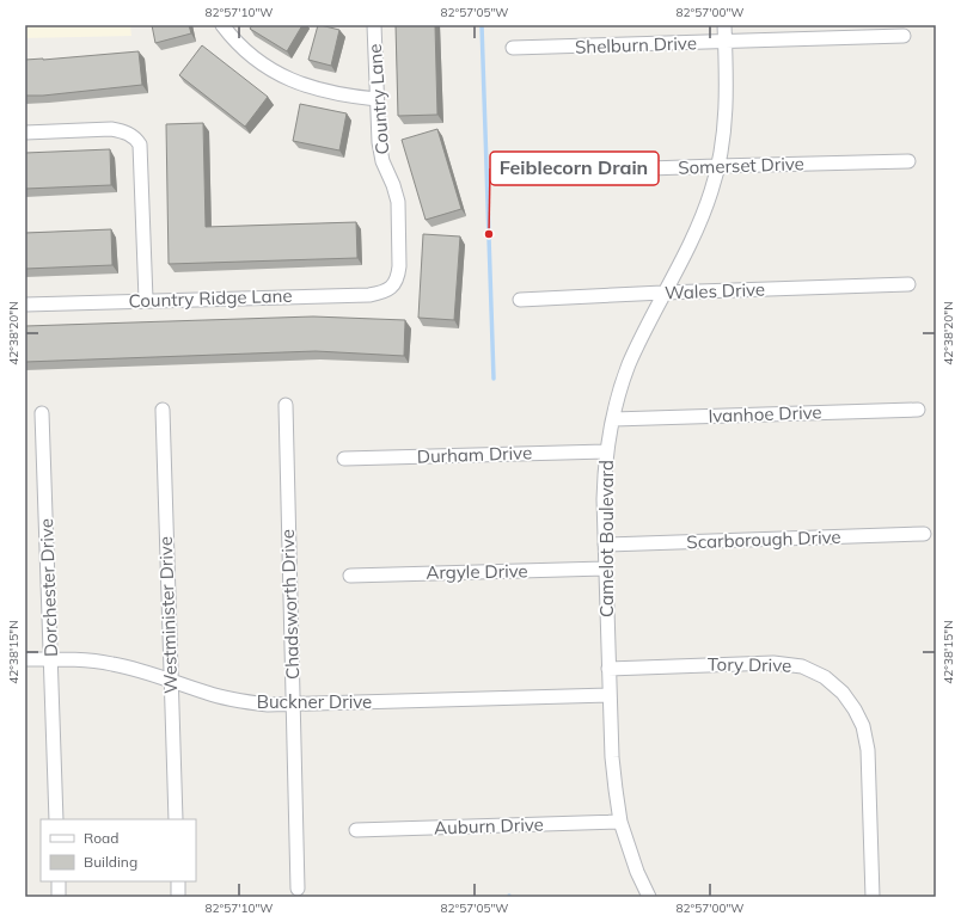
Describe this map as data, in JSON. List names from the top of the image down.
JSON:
{
  "streets": {
    "street": [
      "Shelburn Drive",
      "Country Lane",
      "Somerset Drive",
      "Wales Drive",
      "Country Ridge Lane",
      "Ivanhoe Drive",
      "Durham Drive",
      "Camelot Boulevard",
      "Scarborough Drive",
      "Argyle Drive",
      "Dorchester Drive",
      "Chadsworth Drive",
      "Westminister Drive",
      "Tory Drive",
      "Buckner Drive",
      "Auburn Drive"
    ]
  },
  "crossings": [
    ["Shelburn Drive", "Camelot Boulevard"],
    ["Country Lane", "Country Ridge Lane"],
    ["Somerset Drive", "Camelot Boulevard"],
    ["Wales Drive", "Camelot Boulevard"],
    ["Ivanhoe Drive", "Camelot Boulevard"],
    ["Durham Drive", "Camelot Boulevard"],
    ["Camelot Boulevard", "Scarborough Drive"],
    ["Camelot Boulevard", "Argyle Drive"],
    ["Camelot Boulevard", "Tory Drive"],
    ["Camelot Boulevard", "Buckner Drive"],
    ["Camelot Boulevard", "Auburn Drive"],
    ["Dorchester Drive", "Buckner Drive"],
    ["Chadsworth Drive", "Buckner Drive"],
    ["Westminister Drive", "Buckner Drive"]
  ],
  "places": ["Feiblecorn Drain"],
  "legend": ["Road", "Building"],
  "coordinates": [
    "82°57'10\"W",
    "82°57'05\"W",
    "82°57'00\"W",
    "42°38'20\"N",
    "42°38'15\"N"
  ]
}
